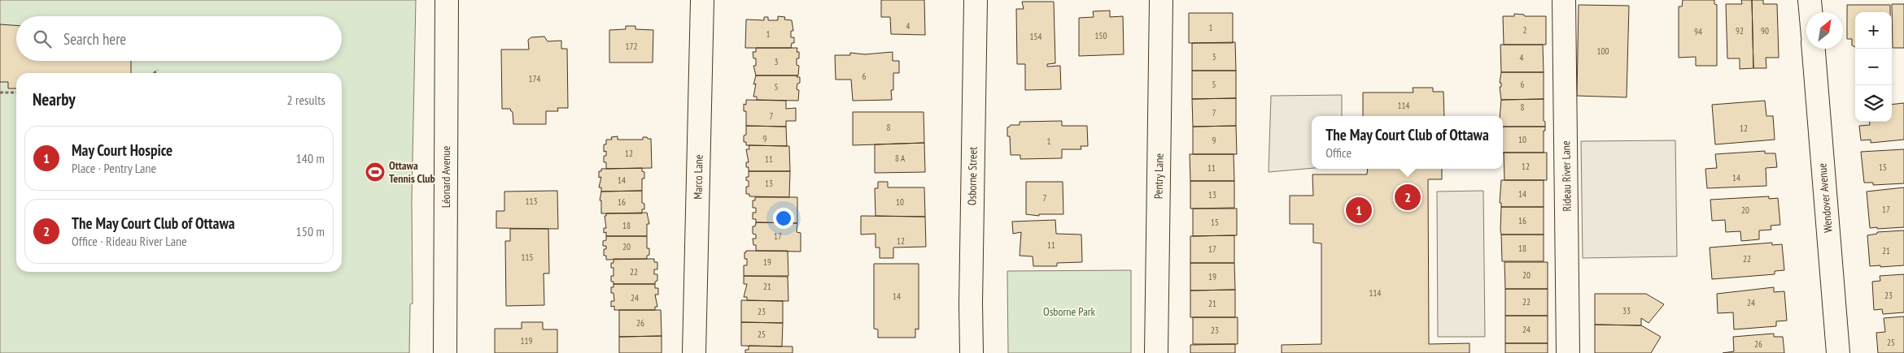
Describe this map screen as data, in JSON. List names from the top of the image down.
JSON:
{
  "streets": {
    "street": [
      "Osborne Street",
      "Pentry Lane",
      "Rideau River Lane",
      "Léonard Avenue",
      "Marco Lane",
      "Wendover Avenue"
    ]
  },
  "parks": ["Osborne Park"],
  "places": {
    "sports": ["Ottawa Tennis Club"]
  },
  "house_numbers": [
    "4",
    "1",
    "2",
    "92",
    "90",
    "94",
    "1",
    "150",
    "154",
    "172",
    "100",
    "3",
    "4",
    "3",
    "6",
    "174",
    "5",
    "6",
    "5",
    "114",
    "8",
    "7",
    "7",
    "8",
    "12",
    "9",
    "10",
    "9",
    "1",
    "12",
    "8 A",
    "11",
    "12",
    "15",
    "11",
    "14",
    "14",
    "13",
    "14",
    "13",
    "7",
    "113",
    "16",
    "10",
    "17",
    "20",
    "16",
    "15",
    "18",
    "17",
    "12",
    "11",
    "20",
    "18",
    "17",
    "21",
    "115",
    "22",
    "19",
    "22",
    "20",
    "19",
    "21",
    "114",
    "23",
    "14",
    "24",
    "22",
    "24",
    "21",
    "33",
    "23",
    "26",
    "24",
    "23",
    "25",
    "119",
    "25",
    "26"
  ],
  "north": "top right",
  "page": {
    "map_buttons": ["+", "−"],
    "search": "Search here",
    "heading": ["Nearby", "2 results"],
    "popup": ["The May Court Club of Ottawa", "Office"],
    "list": [
      {
        "mark": "1",
        "name": "May Court Hospice",
        "note": "Place · Pentry Lane",
        "value": "140 m"
      },
      {
        "mark": "2",
        "name": "The May Court Club of Ottawa",
        "note": "Office · Rideau River Lane",
        "value": "150 m"
      }
    ],
    "pins": ["2", "1"]
  }
}
